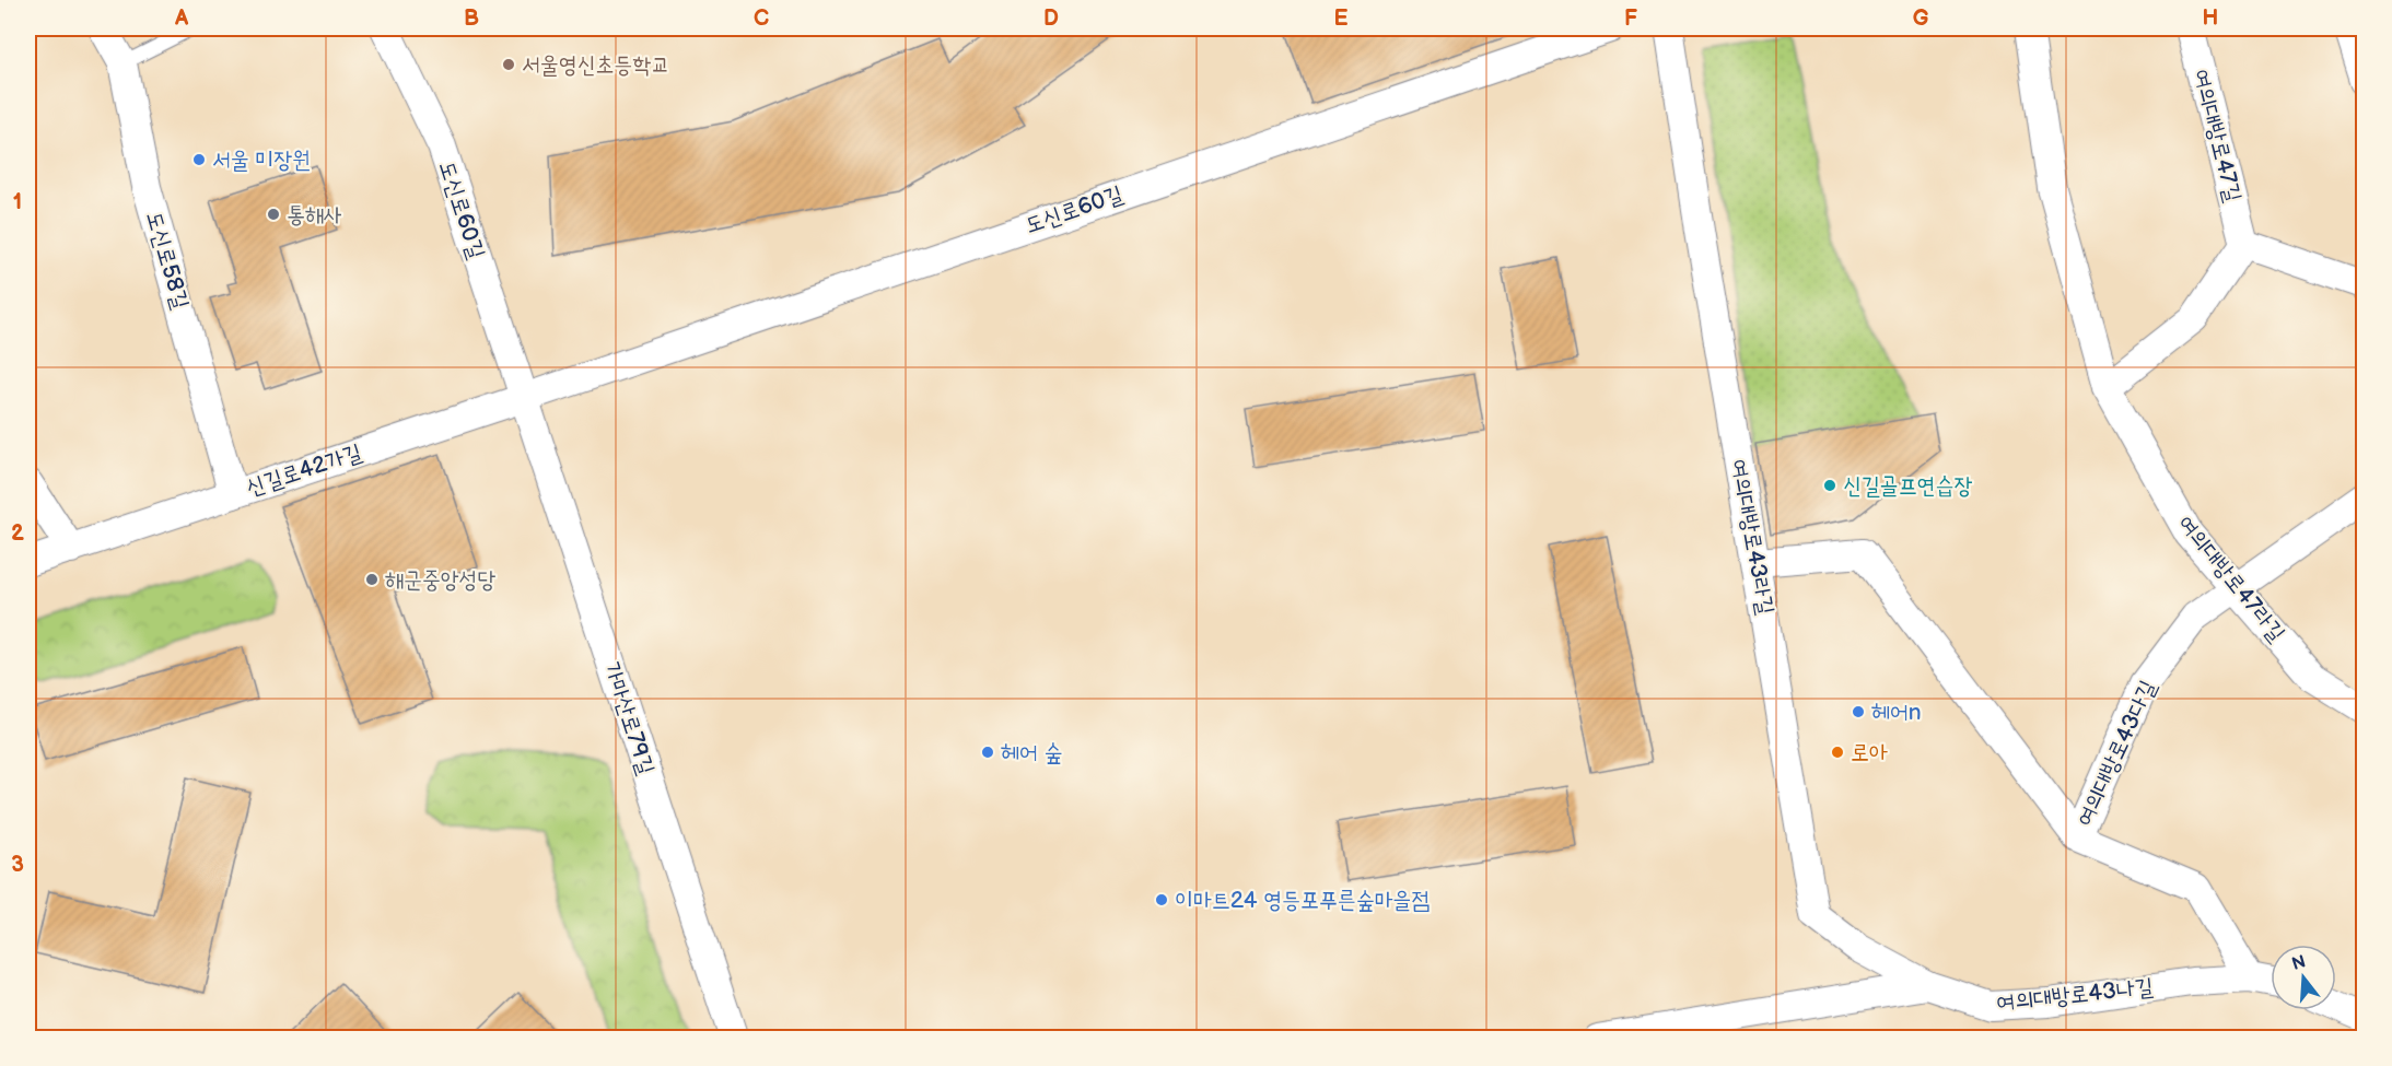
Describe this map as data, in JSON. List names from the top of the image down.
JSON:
{
  "streets": {
    "street": [
      "여의대방로47길",
      "도신로60길",
      "도신로58길",
      "신길로42가길",
      "여의대방로43라길",
      "여의대방로47라길",
      "가마산로79길",
      "여의대방로43다길",
      "여의대방로43나길"
    ]
  },
  "crossings": [
    ["도신로60길", "신길로42가길"],
    ["도신로60길", "가마산로79길"],
    ["도신로58길", "신길로42가길"],
    ["신길로42가길", "가마산로79길"],
    ["여의대방로43라길", "여의대방로43나길"],
    ["여의대방로47라길", "여의대방로43다길"],
    ["여의대방로43다길", "여의대방로43나길"]
  ],
  "places": [
    "서울영신초등학교",
    "서울 미장원",
    "통해사",
    "신길골프연습장",
    "해군중앙성당",
    "헤어n",
    "헤어 숲",
    "로아",
    "이마트24 영등포푸른숲마을점"
  ],
  "north": "top",
  "grid": {
    "columns": [
      "A",
      "B",
      "C",
      "D",
      "E",
      "F",
      "G",
      "H"
    ],
    "rows": ["1", "2", "3"]
  }
}
